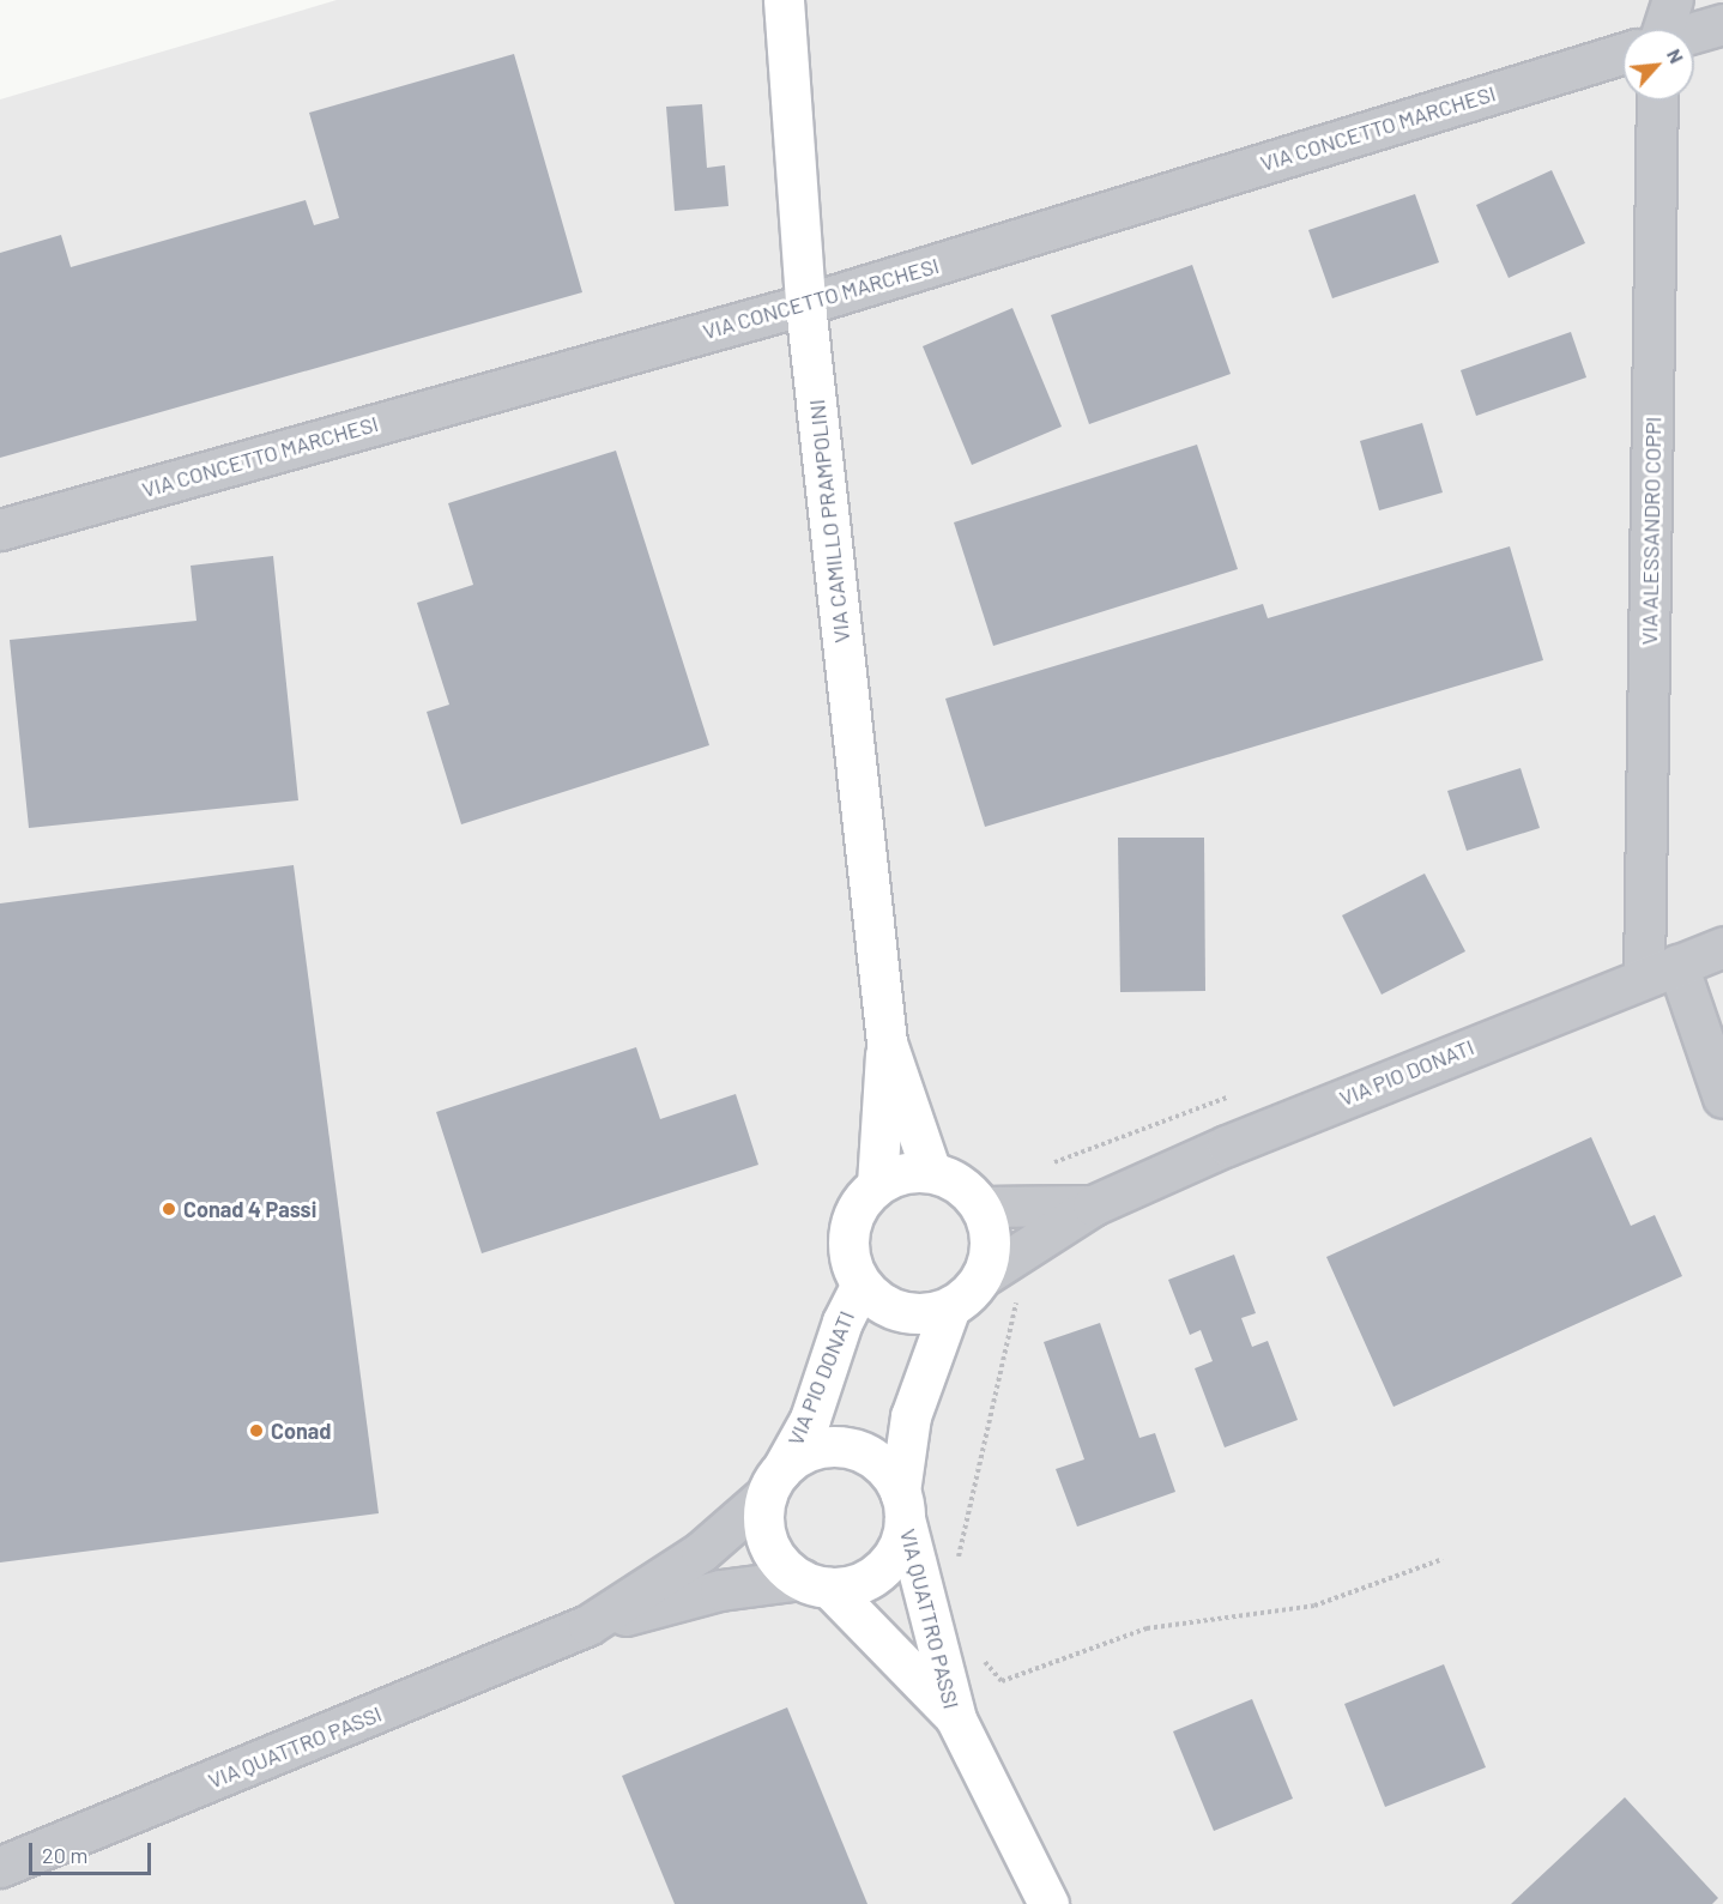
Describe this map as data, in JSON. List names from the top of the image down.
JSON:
{
  "streets": {
    "main road": ["VIA CAMILLO PRAMPOLINI", "VIA PIO DONATI", "VIA QUATTRO PASSI"],
    "street": ["VIA CONCETTO MARCHESI", "VIA ALESSANDRO COPPI"]
  },
  "crossings": [
    ["VIA CONCETTO MARCHESI", "VIA CAMILLO PRAMPOLINI"],
    ["VIA CAMILLO PRAMPOLINI", "VIA PIO DONATI"],
    ["VIA ALESSANDRO COPPI", "VIA PIO DONATI"],
    ["VIA PIO DONATI", "VIA QUATTRO PASSI"]
  ],
  "places": ["Conad 4 Passi", "Conad"],
  "scale_bar": "20 m",
  "north": "top right"
}
